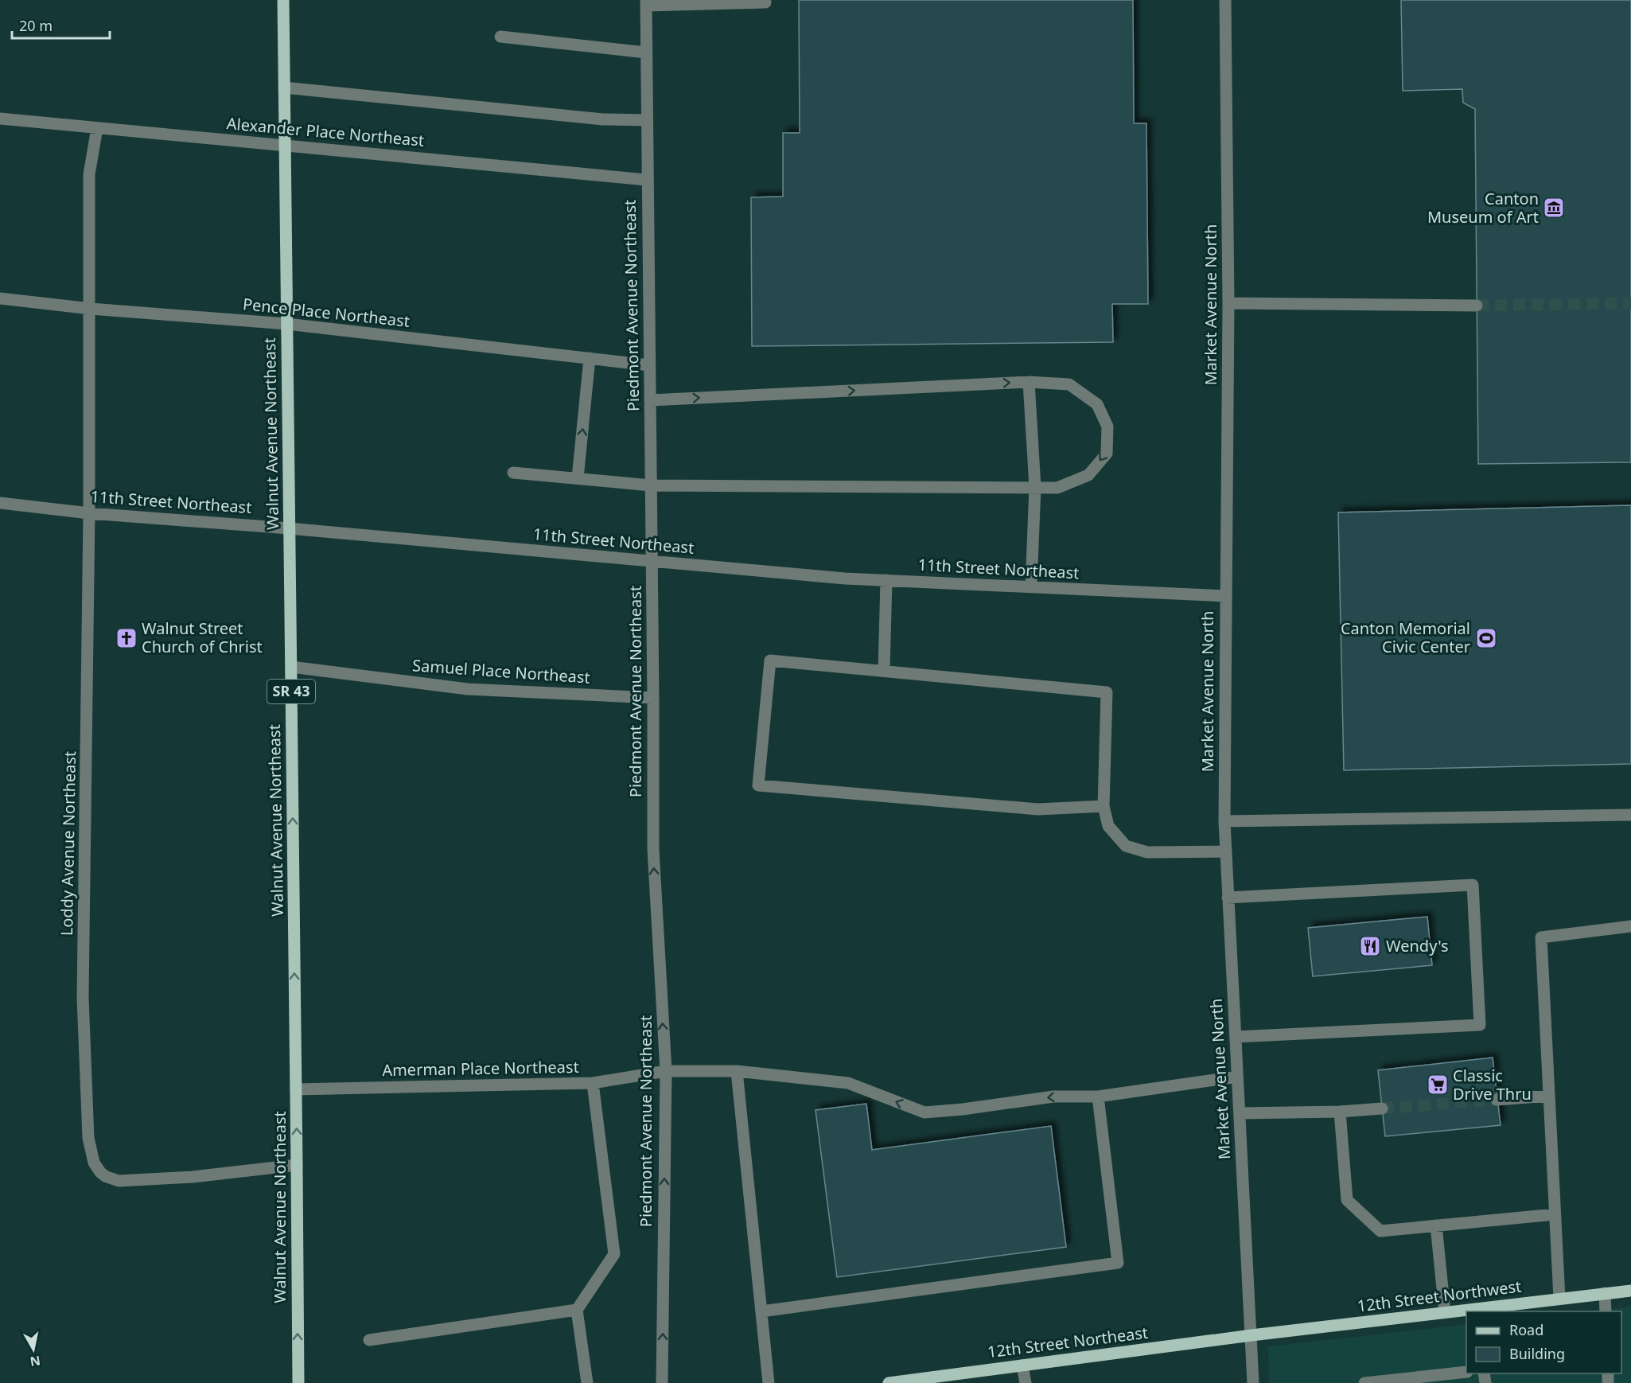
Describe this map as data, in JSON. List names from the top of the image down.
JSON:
{
  "streets": {
    "main road": [
      "Walnut Avenue Northeast",
      "SR 43",
      "12th Street Northwest",
      "12th Street Northeast"
    ],
    "street": [
      "Alexander Place Northeast",
      "Market Avenue North",
      "Piedmont Avenue Northeast",
      "Pence Place Northeast",
      "11th Street Northeast",
      "Samuel Place Northeast",
      "Loddy Avenue Northeast",
      "Amerman Place Northeast"
    ]
  },
  "crossings": [
    ["Alexander Place Northeast", "Piedmont Avenue Northeast"],
    ["Alexander Place Northeast", "Walnut Avenue Northeast"],
    ["Alexander Place Northeast", "Loddy Avenue Northeast"],
    ["Market Avenue North", "11th Street Northeast"],
    ["Market Avenue North", "Amerman Place Northeast"],
    ["Market Avenue North", "12th Street Northwest"],
    ["Market Avenue North", "12th Street Northeast"],
    ["Piedmont Avenue Northeast", "Pence Place Northeast"],
    ["Piedmont Avenue Northeast", "11th Street Northeast"],
    ["Piedmont Avenue Northeast", "Samuel Place Northeast"],
    ["Piedmont Avenue Northeast", "Amerman Place Northeast"],
    ["Pence Place Northeast", "Walnut Avenue Northeast"],
    ["Pence Place Northeast", "Loddy Avenue Northeast"],
    ["Walnut Avenue Northeast", "11th Street Northeast"],
    ["Walnut Avenue Northeast", "Samuel Place Northeast"],
    ["Walnut Avenue Northeast", "Loddy Avenue Northeast"],
    ["Walnut Avenue Northeast", "Amerman Place Northeast"],
    ["11th Street Northeast", "Loddy Avenue Northeast"],
    ["12th Street Northwest", "12th Street Northeast"]
  ],
  "one_way": ["Walnut Avenue Northeast", "Amerman Place Northeast"],
  "places": {
    "museum": ["Canton Museum of Art"],
    "church": ["Walnut Street Church of Christ"],
    "sports": ["Canton Memorial Civic Center"],
    "restaurant": ["Wendy's"],
    "supermarket": ["Classic Drive Thru"]
  },
  "legend": ["Road", "Building"],
  "scale_bar": "20 m",
  "north": "bottom"
}
